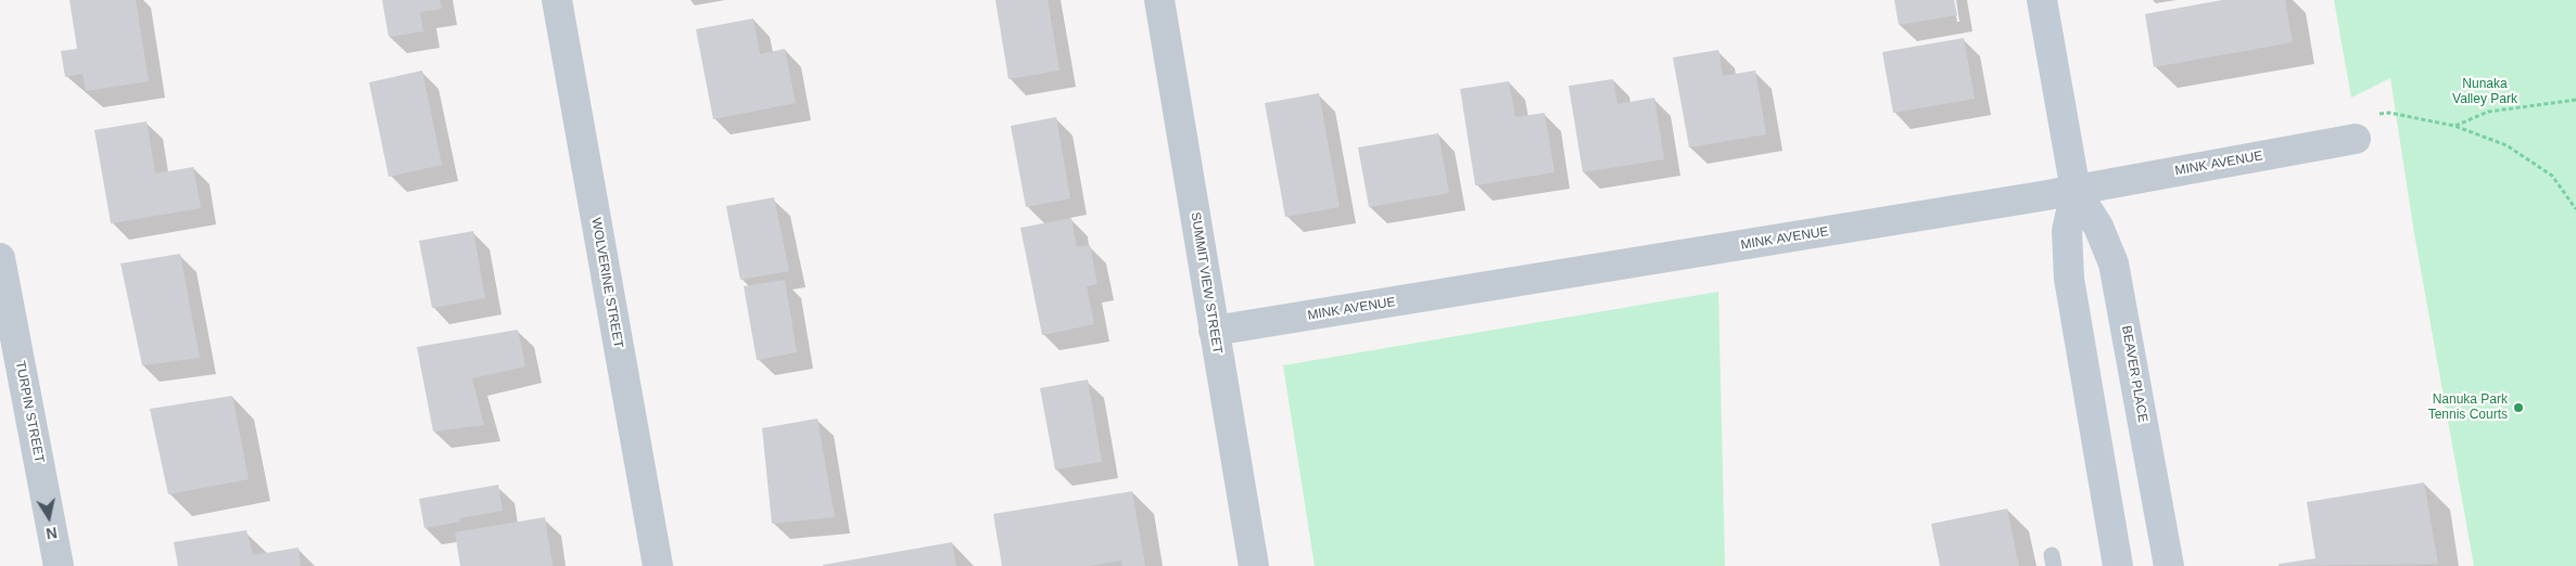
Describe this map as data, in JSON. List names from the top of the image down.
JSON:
{
  "streets": {
    "street": [
      "MINK AVENUE",
      "WOLVERINE STREET",
      "SUMMIT VIEW STREET",
      "BEAVER PLACE",
      "TURPIN STREET"
    ]
  },
  "crossings": [
    ["MINK AVENUE", "SUMMIT VIEW STREET"],
    ["MINK AVENUE", "BEAVER PLACE"]
  ],
  "parks": ["Nunaka Valley Park"],
  "places": ["Nanuka Park Tennis Courts"],
  "north": "bottom"
}
